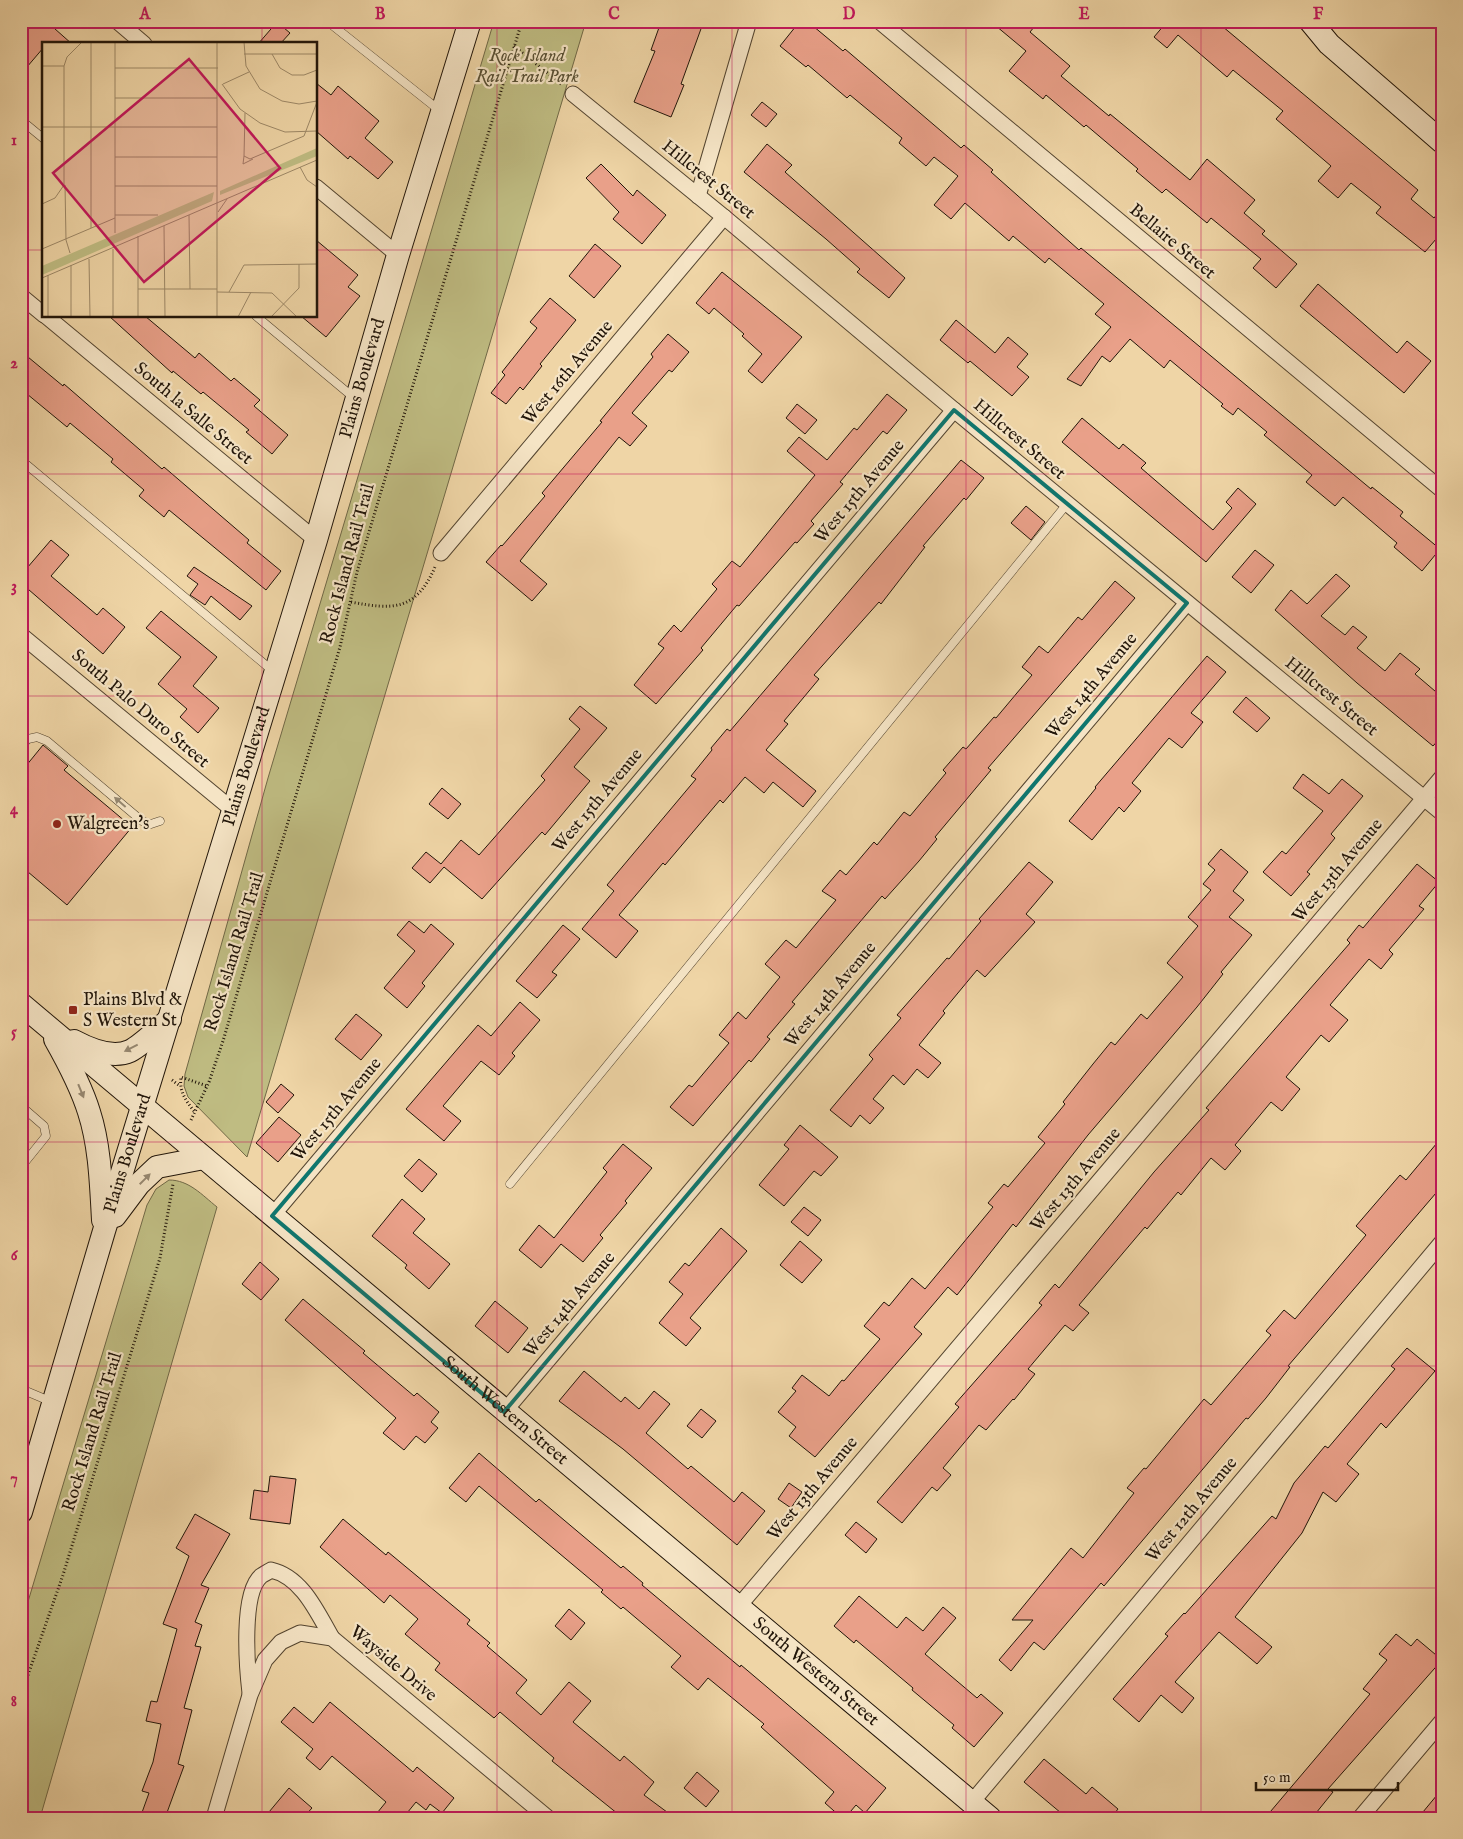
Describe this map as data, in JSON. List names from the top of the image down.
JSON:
{
  "streets": {
    "main road": ["Plains Boulevard", "South Western Street"],
    "street": [
      "Hillcrest Street",
      "Bellaire Street",
      "West 16th Avenue",
      "South la Salle Street",
      "West 15th Avenue",
      "West 14th Avenue",
      "South Palo Duro Street",
      "West 13th Avenue",
      "West 12th Avenue",
      "Wayside Drive"
    ],
    "path": ["Rock Island Rail Trail"]
  },
  "crossings": [
    ["Hillcrest Street", "West 16th Avenue"],
    ["Hillcrest Street", "West 15th Avenue"],
    ["Hillcrest Street", "West 14th Avenue"],
    ["Hillcrest Street", "West 13th Avenue"],
    ["Plains Boulevard", "South la Salle Street"],
    ["Plains Boulevard", "South Palo Duro Street"],
    ["Plains Boulevard", "South Western Street"],
    ["West 15th Avenue", "South Western Street"],
    ["West 14th Avenue", "South Western Street"],
    ["West 13th Avenue", "South Western Street"],
    ["South Western Street", "West 12th Avenue"]
  ],
  "parks": ["Rock Island Rail Trail Park"],
  "places": {
    "other": ["Walgreen's"],
    "transit": ["Plains Blvd & S Western St"]
  },
  "scale_bar": "50 m",
  "grid": {
    "columns": [
      "A",
      "B",
      "C",
      "D",
      "E",
      "F"
    ],
    "rows": [
      "1",
      "2",
      "3",
      "4",
      "5",
      "6",
      "7",
      "8"
    ]
  }
}
